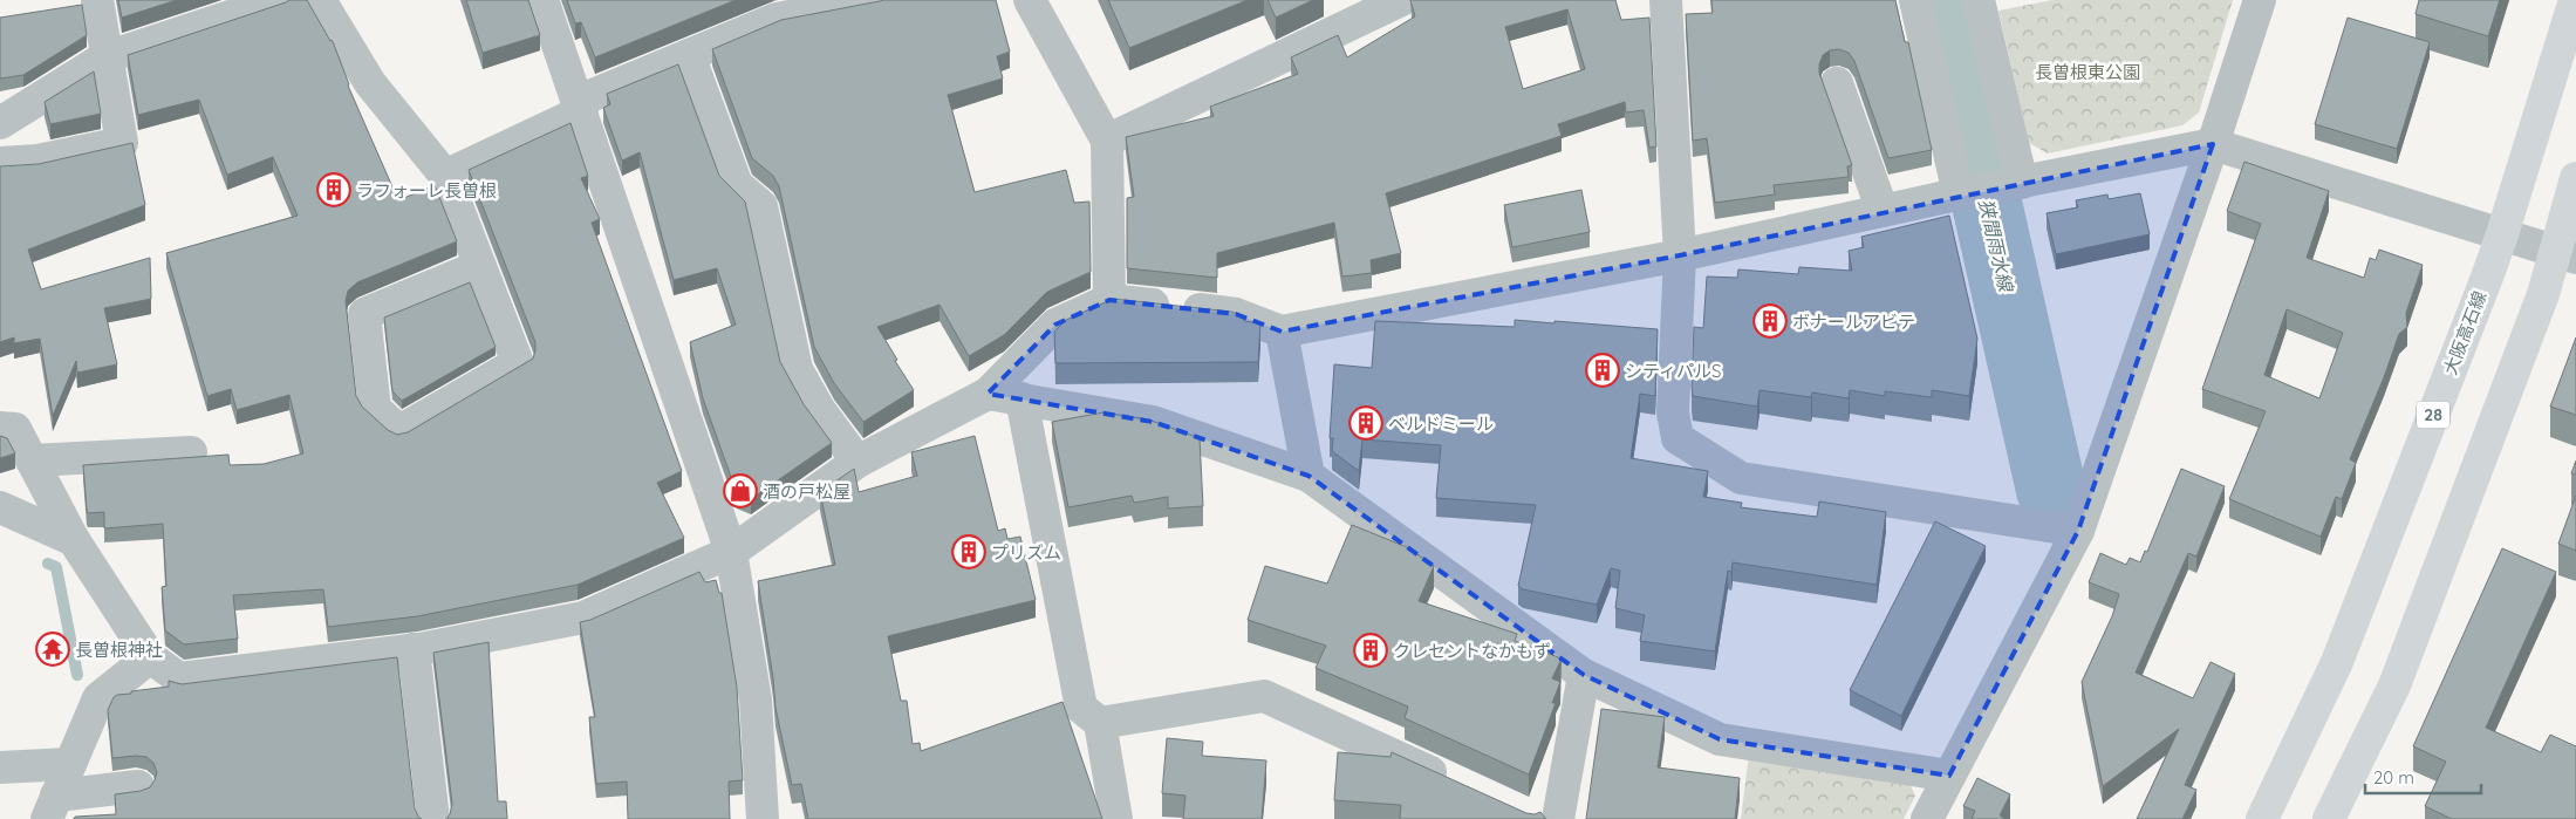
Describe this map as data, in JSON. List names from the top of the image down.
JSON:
{
  "streets": {
    "main road": ["大阪高石線", "28"]
  },
  "water": ["狭間雨水線"],
  "parks": ["長曽根東公園"],
  "places": {
    "building": [
      "ラフォーレ長曽根",
      "ボナールアビテ",
      "シティパルS",
      "ベルドミール",
      "プリズム",
      "クレセントなかもず"
    ],
    "shop": ["酒の戸松屋"],
    "temple": ["長曽根神社"]
  },
  "scale_bar": "20 m"
}
